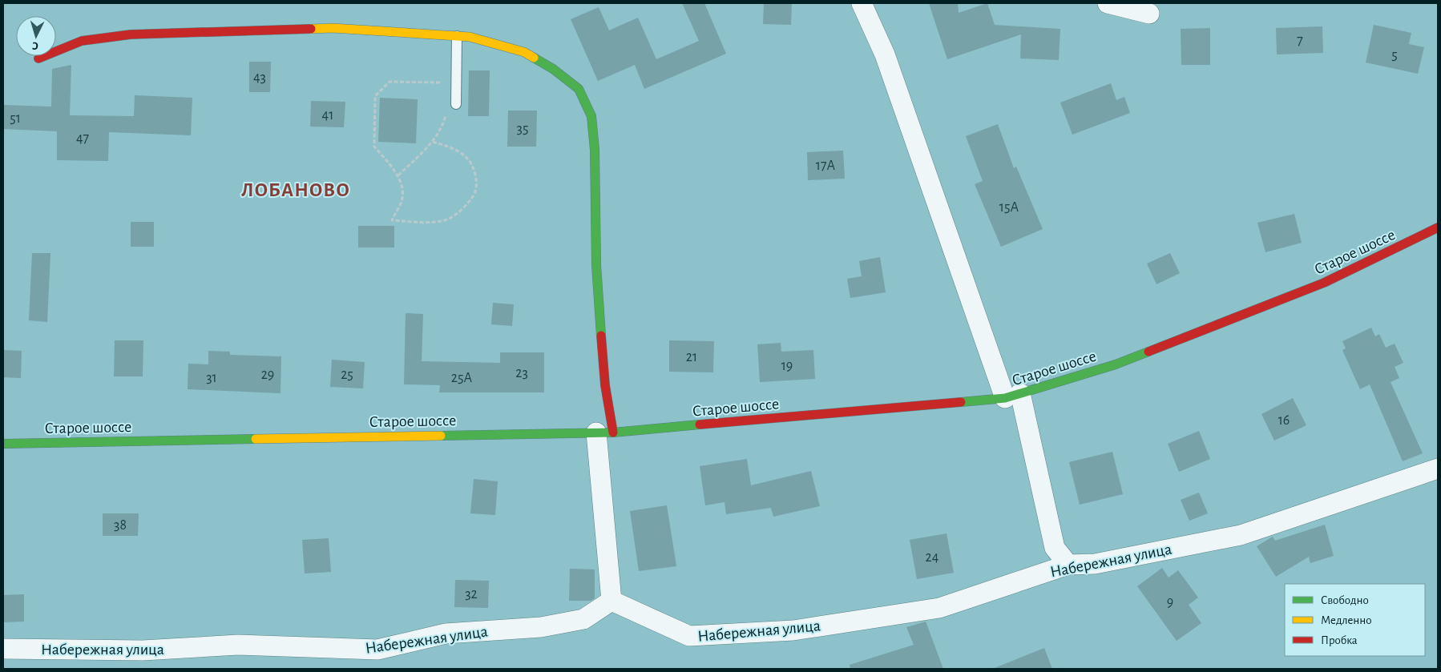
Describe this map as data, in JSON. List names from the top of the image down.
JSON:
{
  "streets": {
    "street": ["Старое шоссе", "Набережная улица"]
  },
  "districts": ["ЛОБАНОВО"],
  "house_numbers": [
    "7",
    "5",
    "43",
    "41",
    "51",
    "35",
    "47",
    "17А",
    "15А",
    "21",
    "19",
    "23",
    "29",
    "25",
    "31",
    "25А",
    "16",
    "38",
    "24",
    "32",
    "9"
  ],
  "legend": ["Свободно", "Медленно", "Пробка"],
  "north": "bottom"
}
